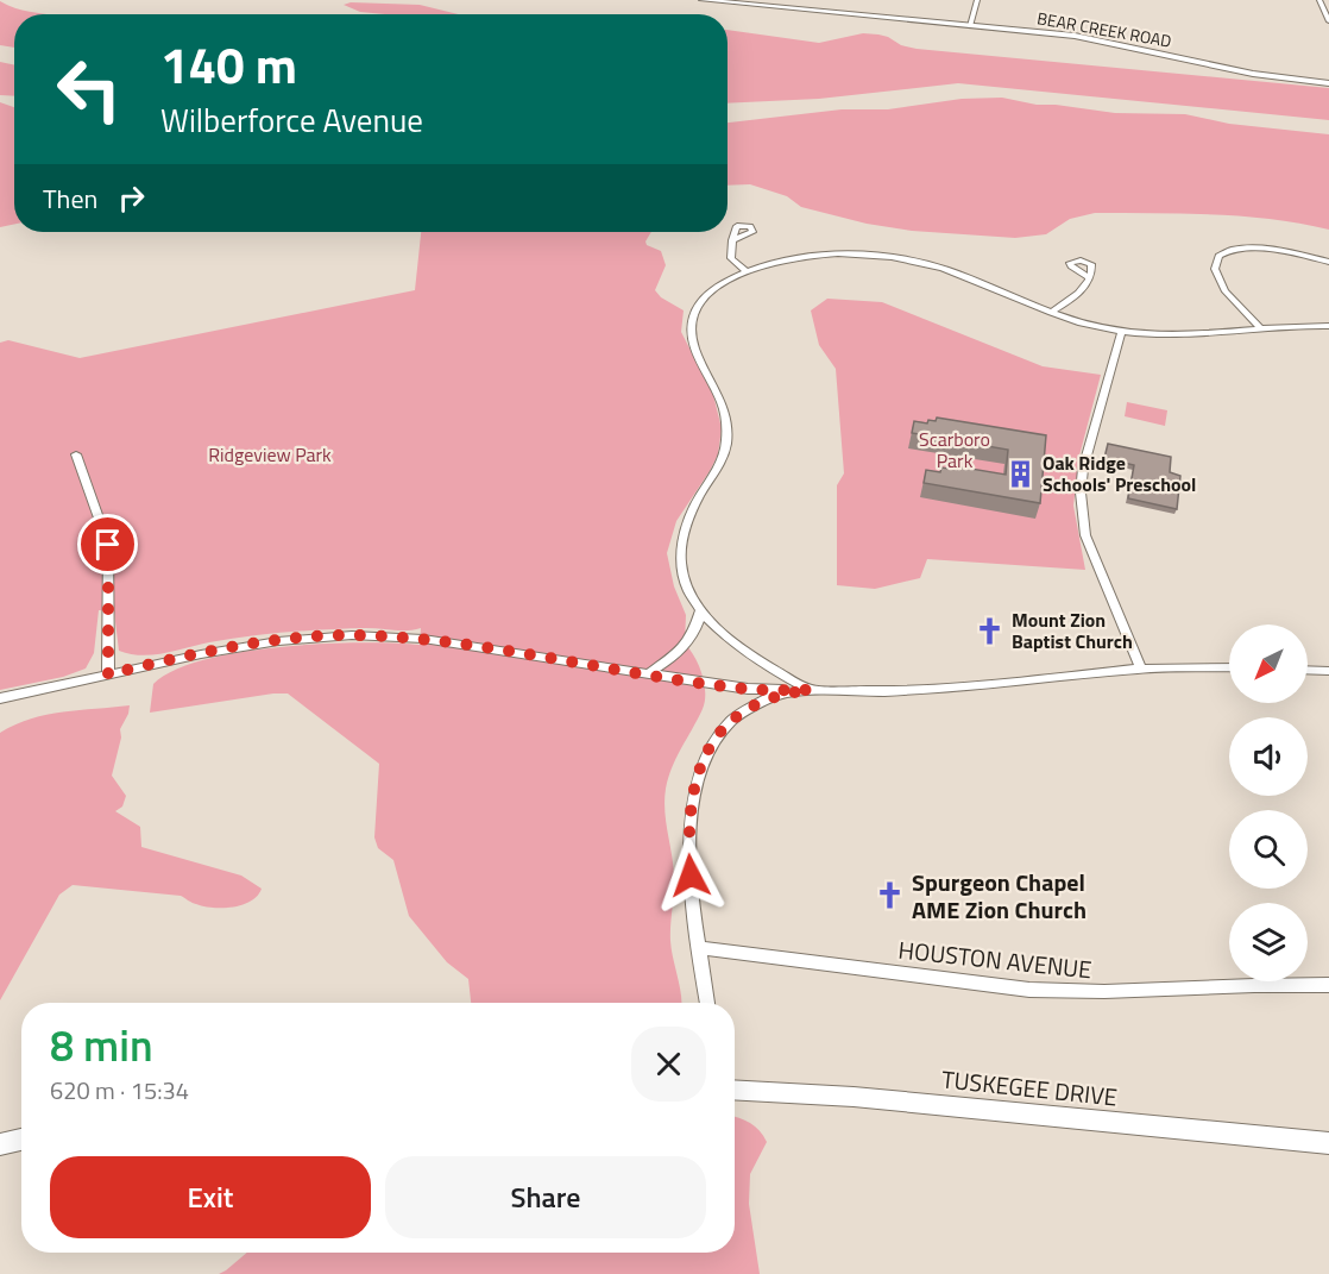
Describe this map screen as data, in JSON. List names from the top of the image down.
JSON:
{
  "streets": {
    "street": ["BEAR CREEK ROAD", "HOUSTON AVENUE", "TUSKEGEE DRIVE"]
  },
  "parks": ["Scarboro Park", "Ridgeview Park"],
  "places": {
    "building": ["Oak Ridge Schools' Preschool"],
    "church": ["Mount Zion Baptist Church", "Spurgeon Chapel AME Zion Church"]
  },
  "north": "bottom left",
  "page": {
    "turn": ["140 m", "Wilberforce Avenue"],
    "then": "Then",
    "heading": ["8 min", "620 m · 15:34"],
    "buttons": ["Exit", "Share"]
  }
}
